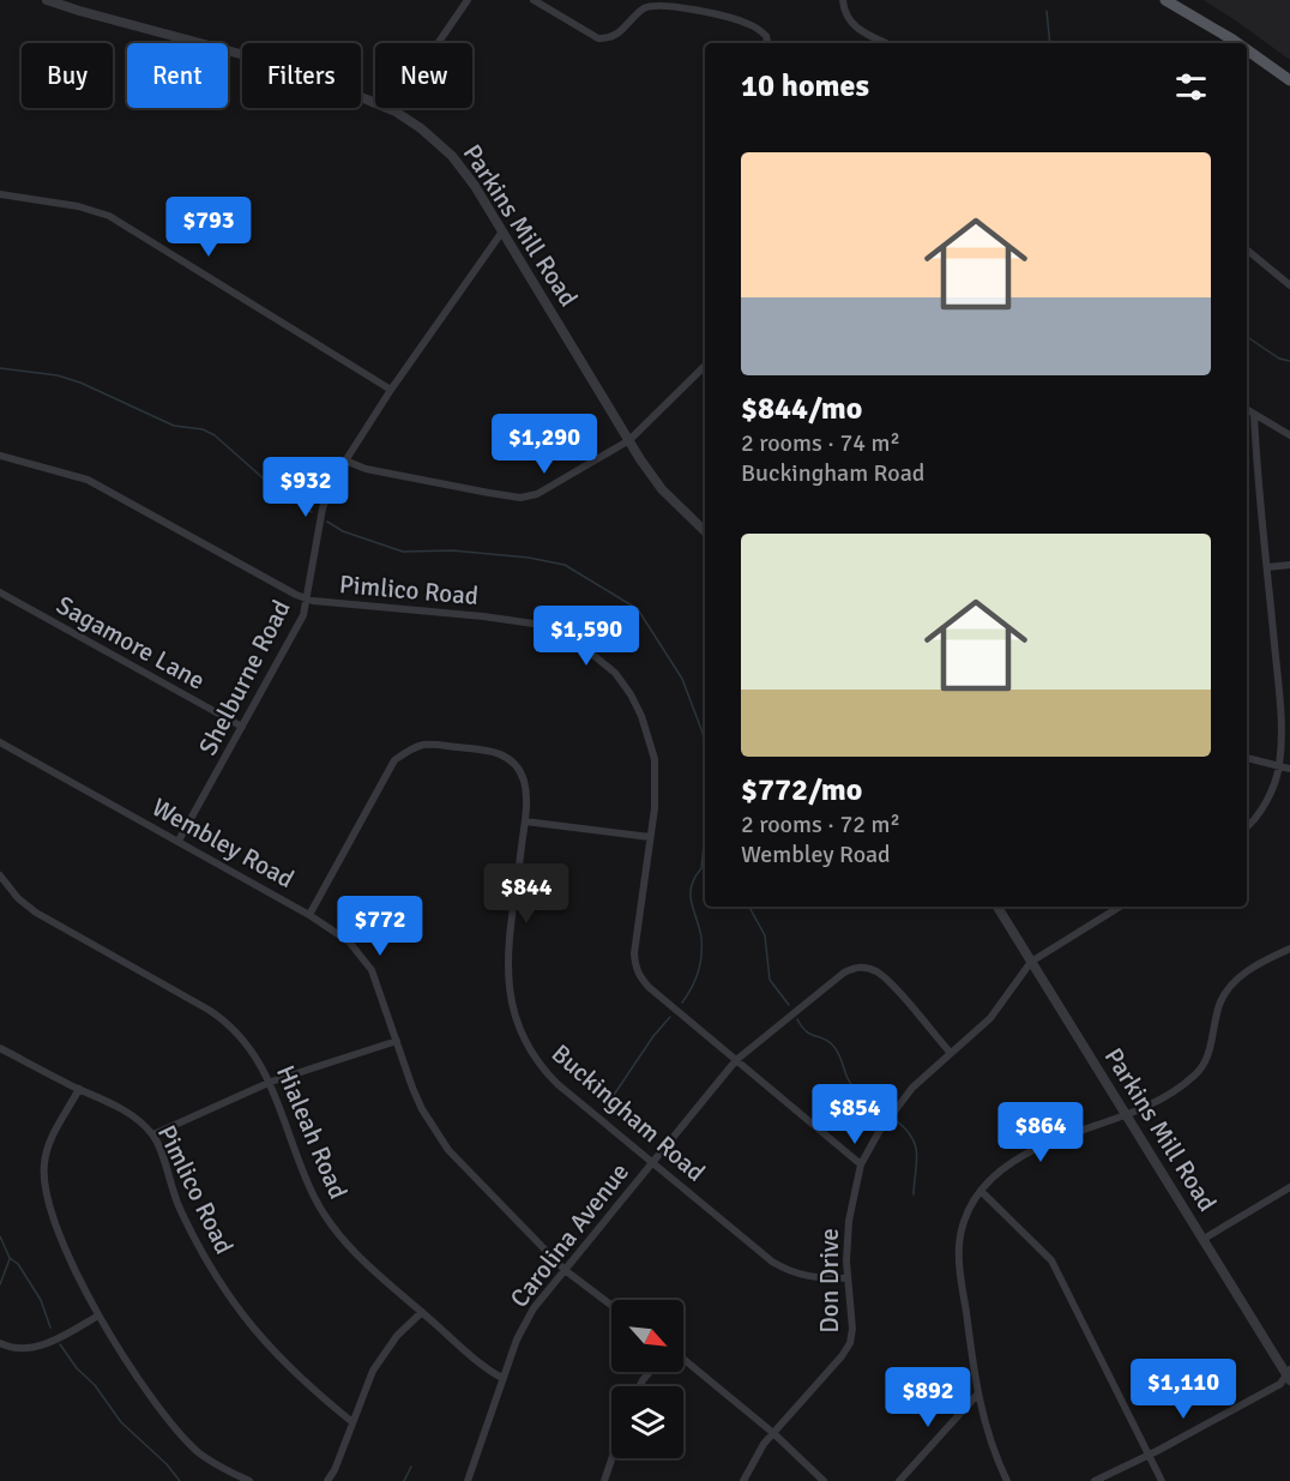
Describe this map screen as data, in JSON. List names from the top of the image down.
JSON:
{
  "streets": {
    "street": [
      "Parkins Mill Road",
      "Pimlico Road",
      "Sagamore Lane",
      "Shelburne Road",
      "Wembley Road",
      "Buckingham Road",
      "Hialeah Road",
      "Carolina Avenue",
      "Don Drive"
    ]
  },
  "crossings": [
    ["Parkins Mill Road", "Shelburne Road"],
    ["Parkins Mill Road", "Don Drive"],
    ["Pimlico Road", "Shelburne Road"],
    ["Pimlico Road", "Carolina Avenue"],
    ["Pimlico Road", "Don Drive"],
    ["Sagamore Lane", "Shelburne Road"],
    ["Shelburne Road", "Wembley Road"],
    ["Wembley Road", "Buckingham Road"],
    ["Wembley Road", "Carolina Avenue"],
    ["Buckingham Road", "Carolina Avenue"],
    ["Buckingham Road", "Don Drive"],
    ["Hialeah Road", "Carolina Avenue"],
    ["Carolina Avenue", "Don Drive"]
  ],
  "north": "bottom right",
  "page": {
    "chip": [
      "Buy",
      "Rent",
      "Filters",
      "New"
    ],
    "heading": "10 homes",
    "list": [
      {
        "name": "$844/mo",
        "note": "2 rooms · 74 m² · Buckingham Road"
      },
      {
        "name": "$772/mo",
        "note": "2 rooms · 72 m² · Wembley Road"
      }
    ],
    "price": [
      "$793",
      "$1,290",
      "$932",
      "$1,590",
      "$844",
      "$772",
      "$854",
      "$864",
      "$1,110",
      "$892"
    ]
  }
}
